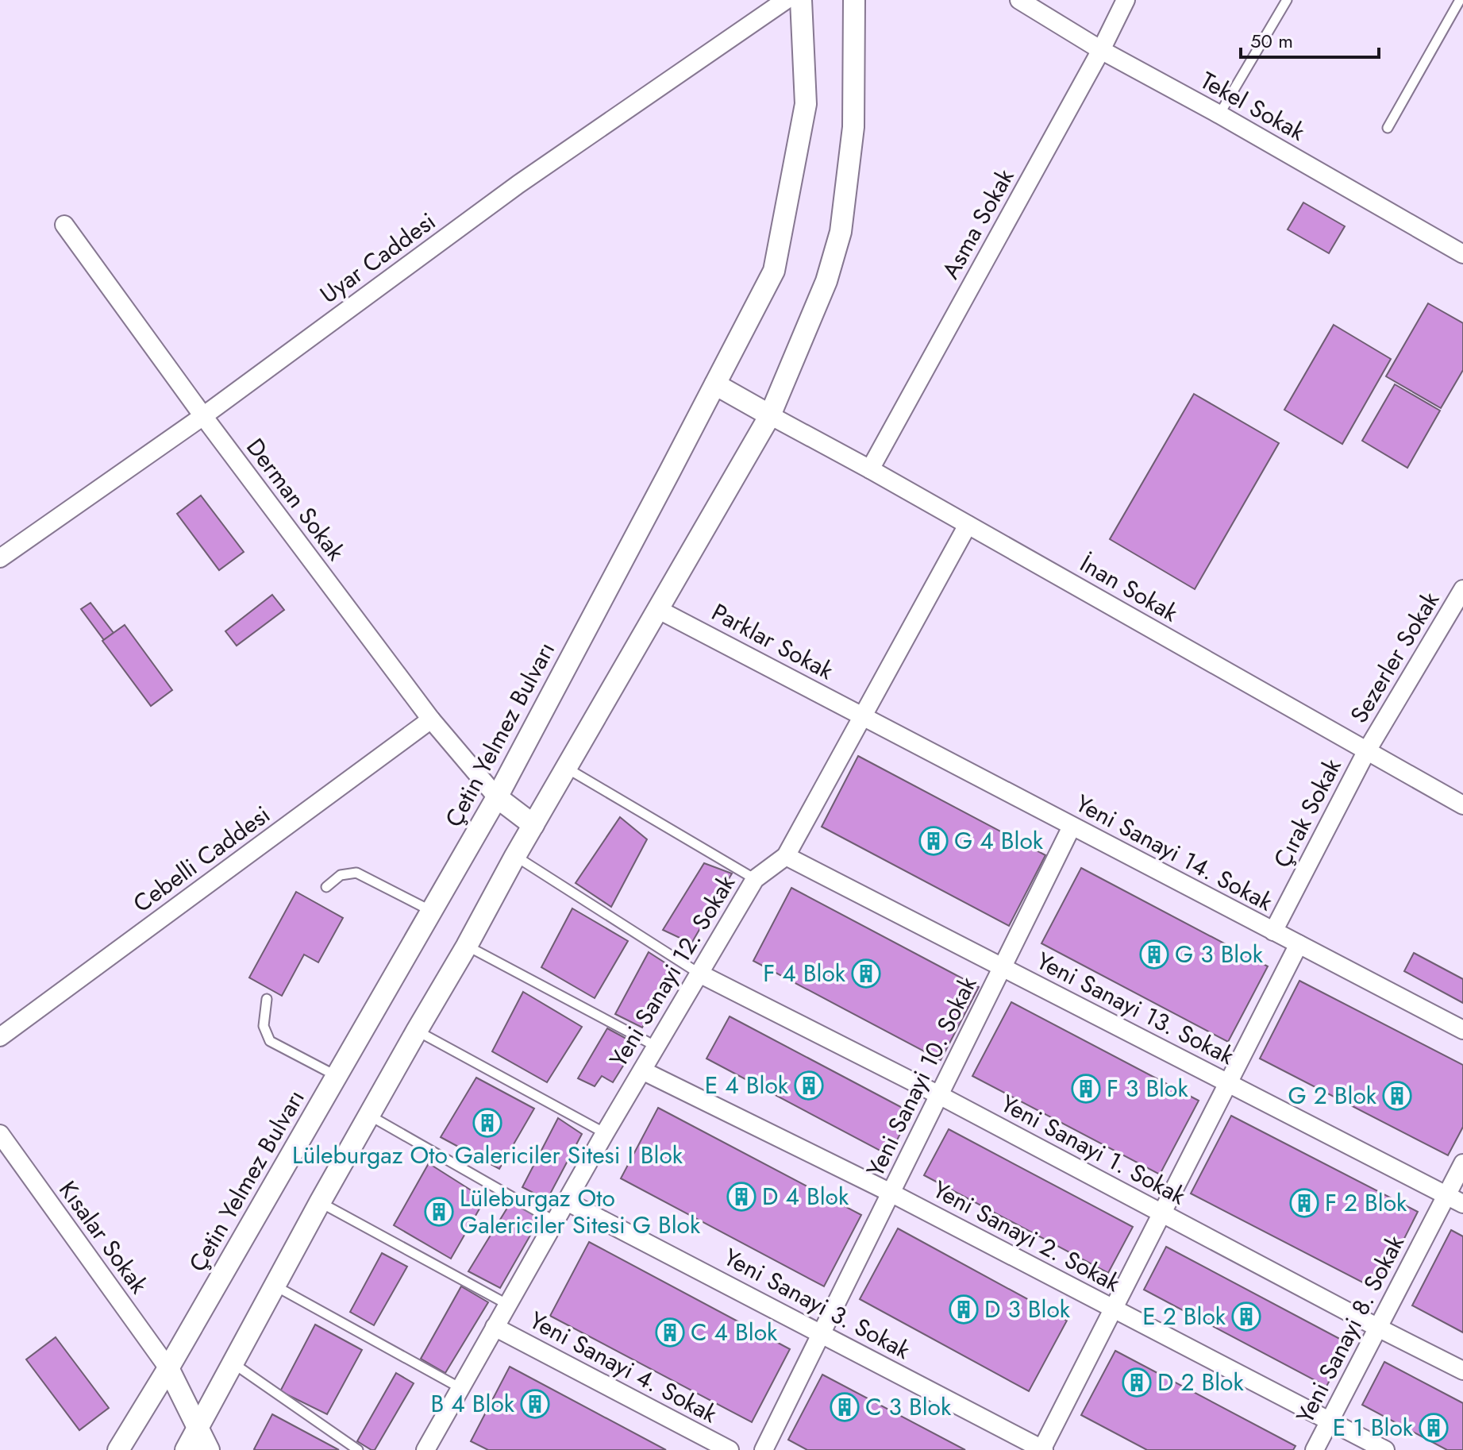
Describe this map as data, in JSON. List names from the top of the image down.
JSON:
{
  "streets": {
    "street": [
      "Tekel Sokak",
      "Asma Sokak",
      "Uyar Caddesi",
      "Derman Sokak",
      "İnan Sokak",
      "Parklar Sokak",
      "Sezerler Sokak",
      "Çetin Yelmez Bulvarı",
      "Çırak Sokak",
      "Yeni Sanayi 14. Sokak",
      "Cebelli Caddesi",
      "Yeni Sanayi 12. Sokak",
      "Yeni Sanayi 13. Sokak",
      "Yeni Sanayi 10. Sokak",
      "Yeni Sanayi 1. Sokak",
      "Yeni Sanayi 2. Sokak",
      "Kısalar Sokak",
      "Yeni Sanayi 3. Sokak",
      "Yeni Sanayi 8. Sokak",
      "Yeni Sanayi 4. Sokak"
    ]
  },
  "crossings": [
    ["Tekel Sokak", "Asma Sokak"],
    ["Asma Sokak", "İnan Sokak"],
    ["Uyar Caddesi", "Derman Sokak"],
    ["Derman Sokak", "Çetin Yelmez Bulvarı"],
    ["Derman Sokak", "Cebelli Caddesi"],
    ["İnan Sokak", "Sezerler Sokak"],
    ["İnan Sokak", "Çırak Sokak"],
    ["İnan Sokak", "Yeni Sanayi 12. Sokak"],
    ["Parklar Sokak", "Yeni Sanayi 14. Sokak"],
    ["Parklar Sokak", "Yeni Sanayi 12. Sokak"],
    ["Sezerler Sokak", "Çırak Sokak"],
    ["Çetin Yelmez Bulvarı", "Kısalar Sokak"],
    ["Çırak Sokak", "Yeni Sanayi 14. Sokak"],
    ["Yeni Sanayi 14. Sokak", "Yeni Sanayi 12. Sokak"],
    ["Yeni Sanayi 14. Sokak", "Yeni Sanayi 10. Sokak"],
    ["Yeni Sanayi 12. Sokak", "Yeni Sanayi 13. Sokak"],
    ["Yeni Sanayi 12. Sokak", "Yeni Sanayi 1. Sokak"],
    ["Yeni Sanayi 12. Sokak", "Yeni Sanayi 2. Sokak"],
    ["Yeni Sanayi 12. Sokak", "Yeni Sanayi 3. Sokak"],
    ["Yeni Sanayi 12. Sokak", "Yeni Sanayi 4. Sokak"],
    ["Yeni Sanayi 13. Sokak", "Yeni Sanayi 10. Sokak"],
    ["Yeni Sanayi 13. Sokak", "Yeni Sanayi 8. Sokak"],
    ["Yeni Sanayi 10. Sokak", "Yeni Sanayi 1. Sokak"],
    ["Yeni Sanayi 10. Sokak", "Yeni Sanayi 2. Sokak"],
    ["Yeni Sanayi 10. Sokak", "Yeni Sanayi 3. Sokak"],
    ["Yeni Sanayi 1. Sokak", "Yeni Sanayi 8. Sokak"],
    ["Yeni Sanayi 2. Sokak", "Yeni Sanayi 8. Sokak"]
  ],
  "places": {
    "building": [
      "G 4 Blok",
      "G 3 Blok",
      "F 4 Blok",
      "E 4 Blok",
      "F 3 Blok",
      "G 2 Blok",
      "Lüleburgaz Oto Galericiler Sitesi I Blok",
      "D 4 Blok",
      "F 2 Blok",
      "Lüleburgaz Oto Galericiler Sitesi G Blok",
      "D 3 Blok",
      "E 2 Blok",
      "C 4 Blok",
      "D 2 Blok",
      "B 4 Blok",
      "C 3 Blok",
      "E 1 Blok"
    ]
  },
  "scale_bar": "50 m"
}
